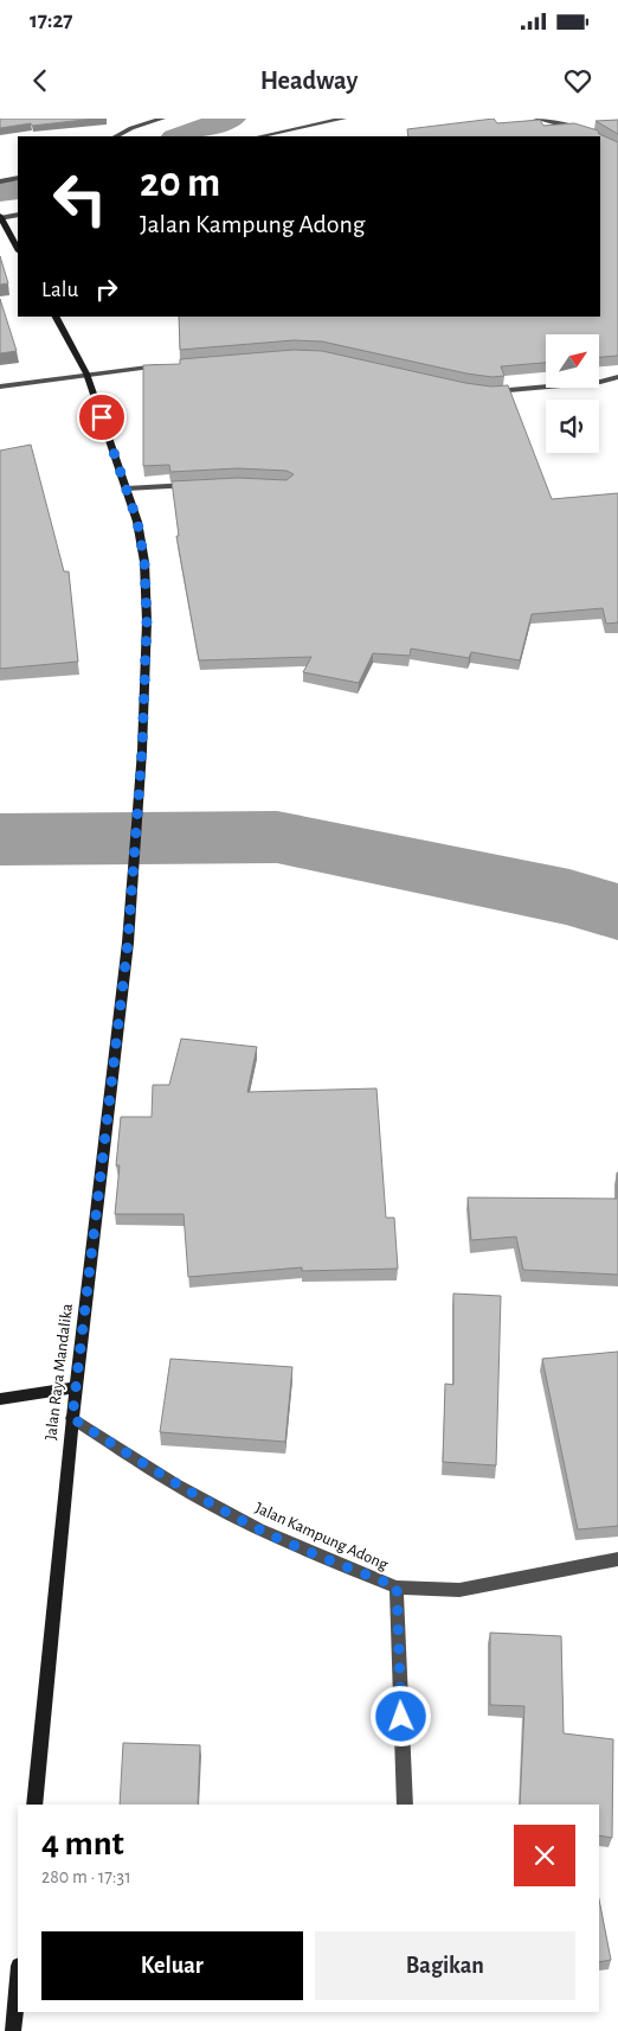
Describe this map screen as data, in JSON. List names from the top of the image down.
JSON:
{
  "streets": {
    "main road": ["Jalan Raya Mandalika"],
    "street": ["Jalan Kampung Adong"]
  },
  "crossings": [
    ["Jalan Raya Mandalika", "Jalan Kampung Adong"]
  ],
  "north": "top right",
  "page": {
    "status": "17:27",
    "header": "Headway",
    "turn": ["20 m", "Jalan Kampung Adong"],
    "then": "Lalu",
    "heading": ["4 mnt", "280 m · 17:31"],
    "buttons": ["Keluar", "Bagikan"]
  }
}
